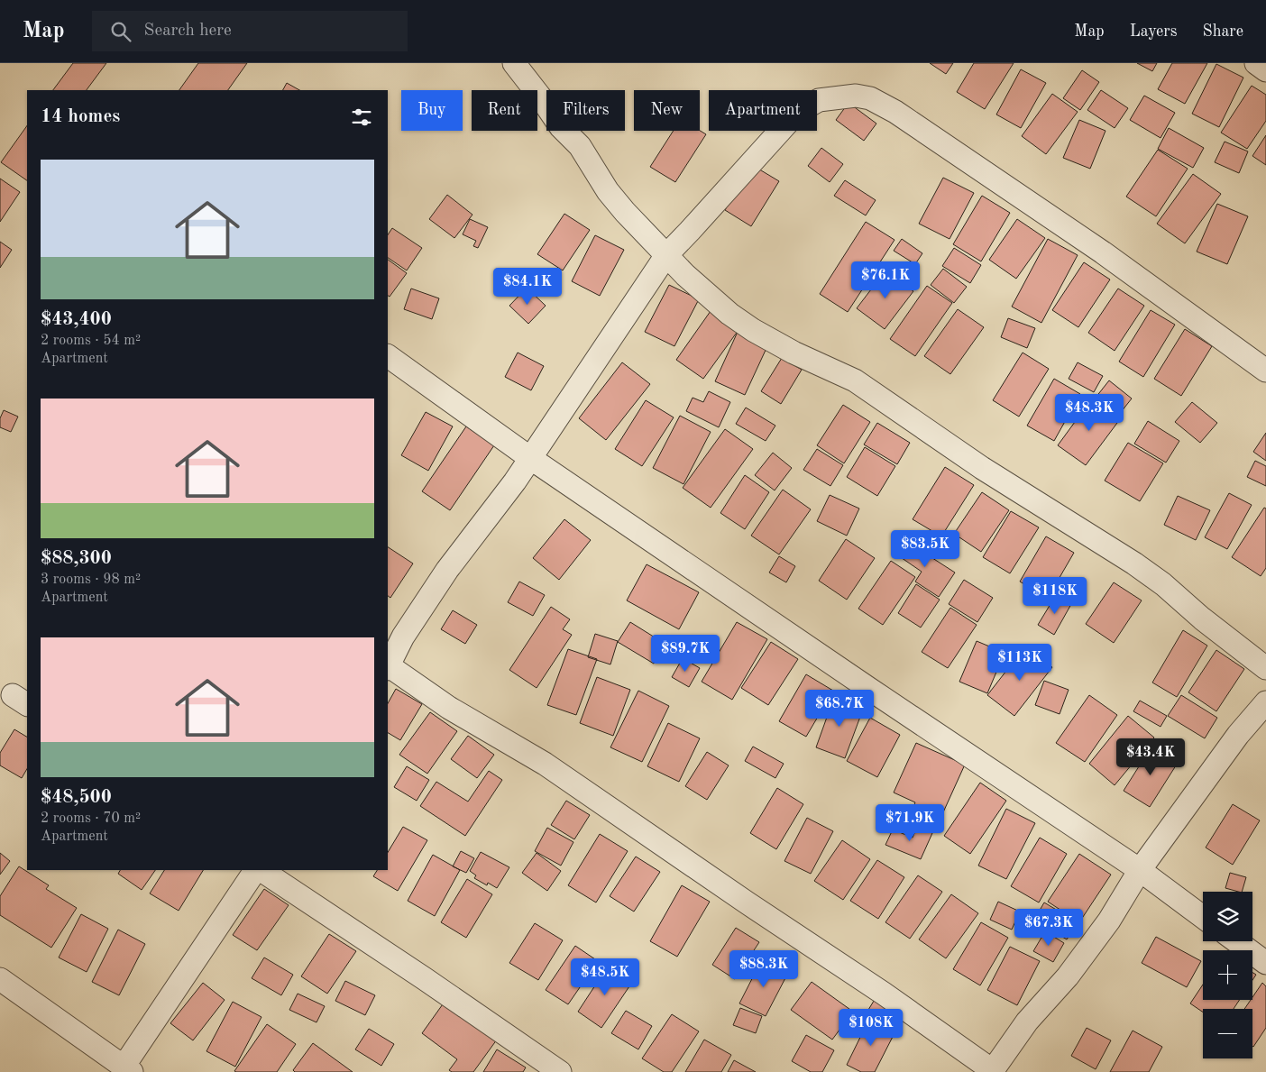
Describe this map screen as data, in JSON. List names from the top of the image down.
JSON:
{
  "page": {
    "header": "Map",
    "search": "Search here",
    "nav": ["Map", "Layers", "Share"],
    "chip": [
      "Buy",
      "Rent",
      "Filters",
      "New",
      "Apartment"
    ],
    "heading": "14 homes",
    "list": [
      {
        "name": "$43,400",
        "note": "2 rooms · 54 m² · Apartment"
      },
      {
        "name": "$88,300",
        "note": "3 rooms · 98 m² · Apartment"
      },
      {
        "name": "$48,500",
        "note": "2 rooms · 70 m² · Apartment"
      }
    ],
    "price": [
      "$76.1K",
      "$84.1K",
      "$48.3K",
      "$83.5K",
      "$118K",
      "$89.7K",
      "$113K",
      "$68.7K",
      "$43.4K",
      "$71.9K",
      "$67.3K",
      "$88.3K",
      "$48.5K",
      "$108K"
    ],
    "map_buttons": ["+", "−"]
  }
}
